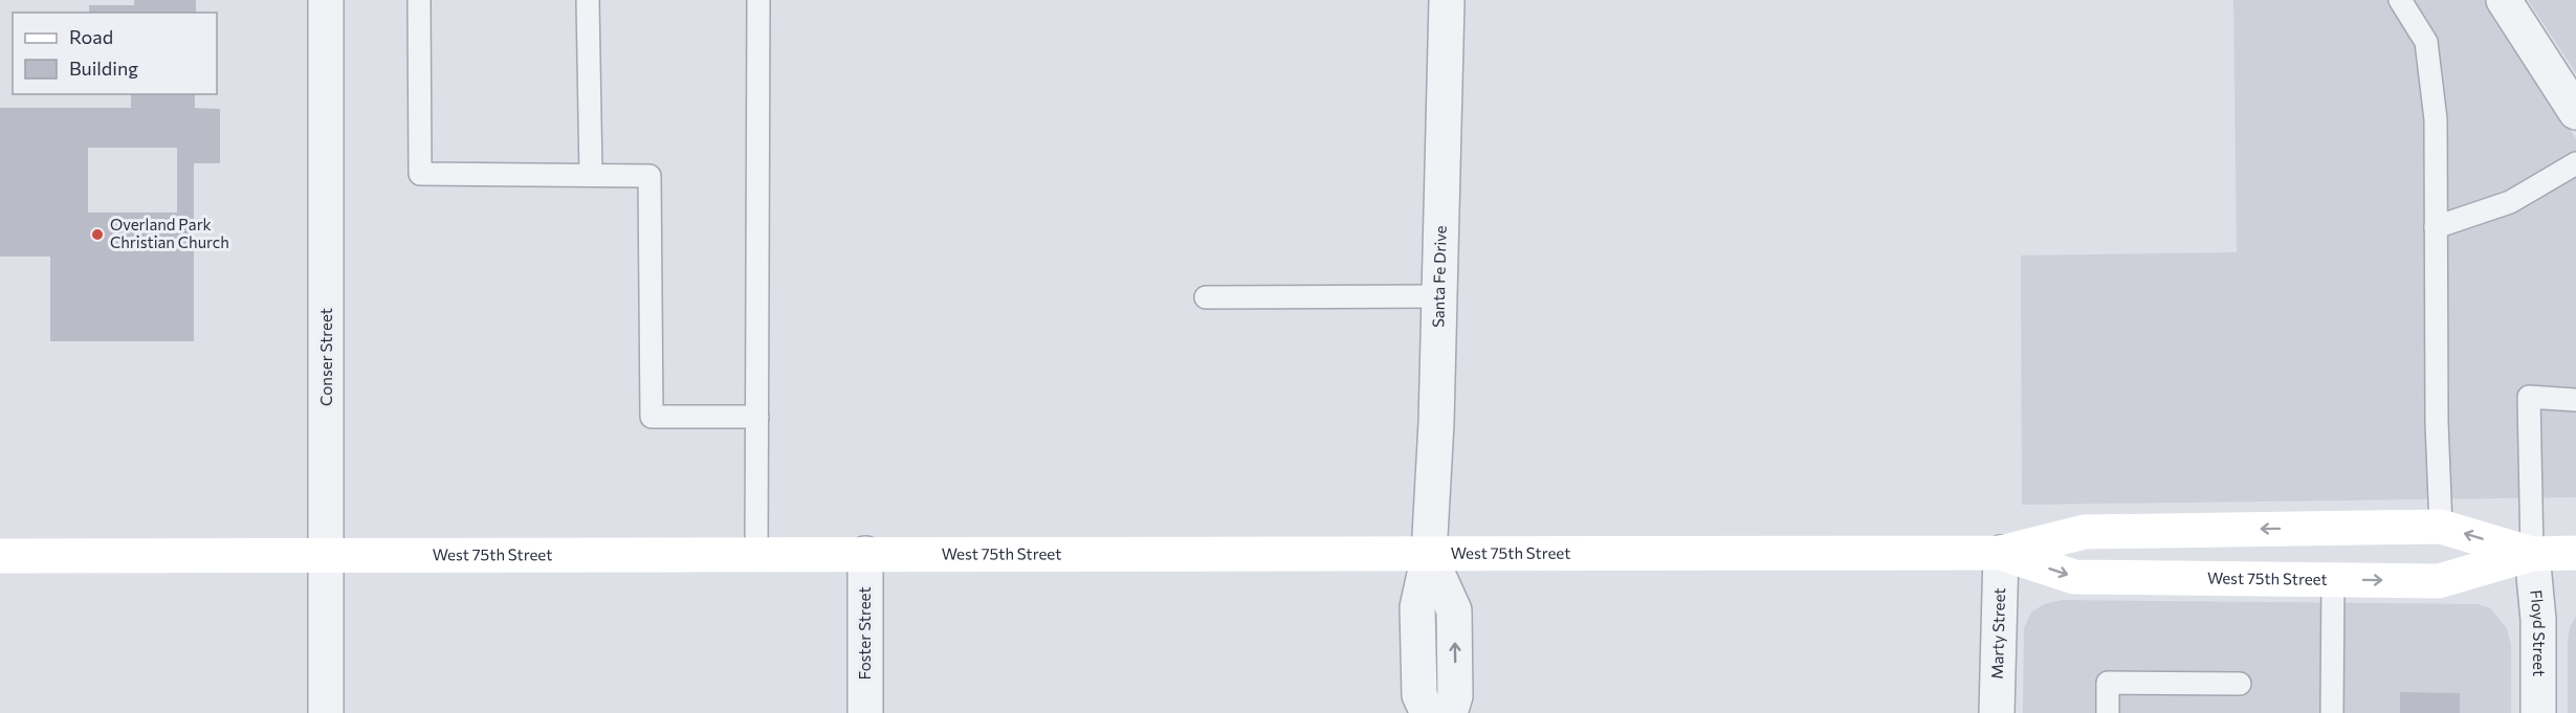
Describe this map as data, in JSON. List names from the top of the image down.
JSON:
{
  "streets": {
    "main road": ["West 75th Street"],
    "street": [
      "Santa Fe Drive",
      "Conser Street",
      "Marty Street",
      "Foster Street",
      "Floyd Street"
    ]
  },
  "crossings": [
    ["Santa Fe Drive", "West 75th Street"],
    ["Conser Street", "West 75th Street"],
    ["West 75th Street", "Marty Street"],
    ["West 75th Street", "Foster Street"],
    ["West 75th Street", "Floyd Street"]
  ],
  "places": ["Overland Park Christian Church"],
  "legend": ["Road", "Building"]
}
